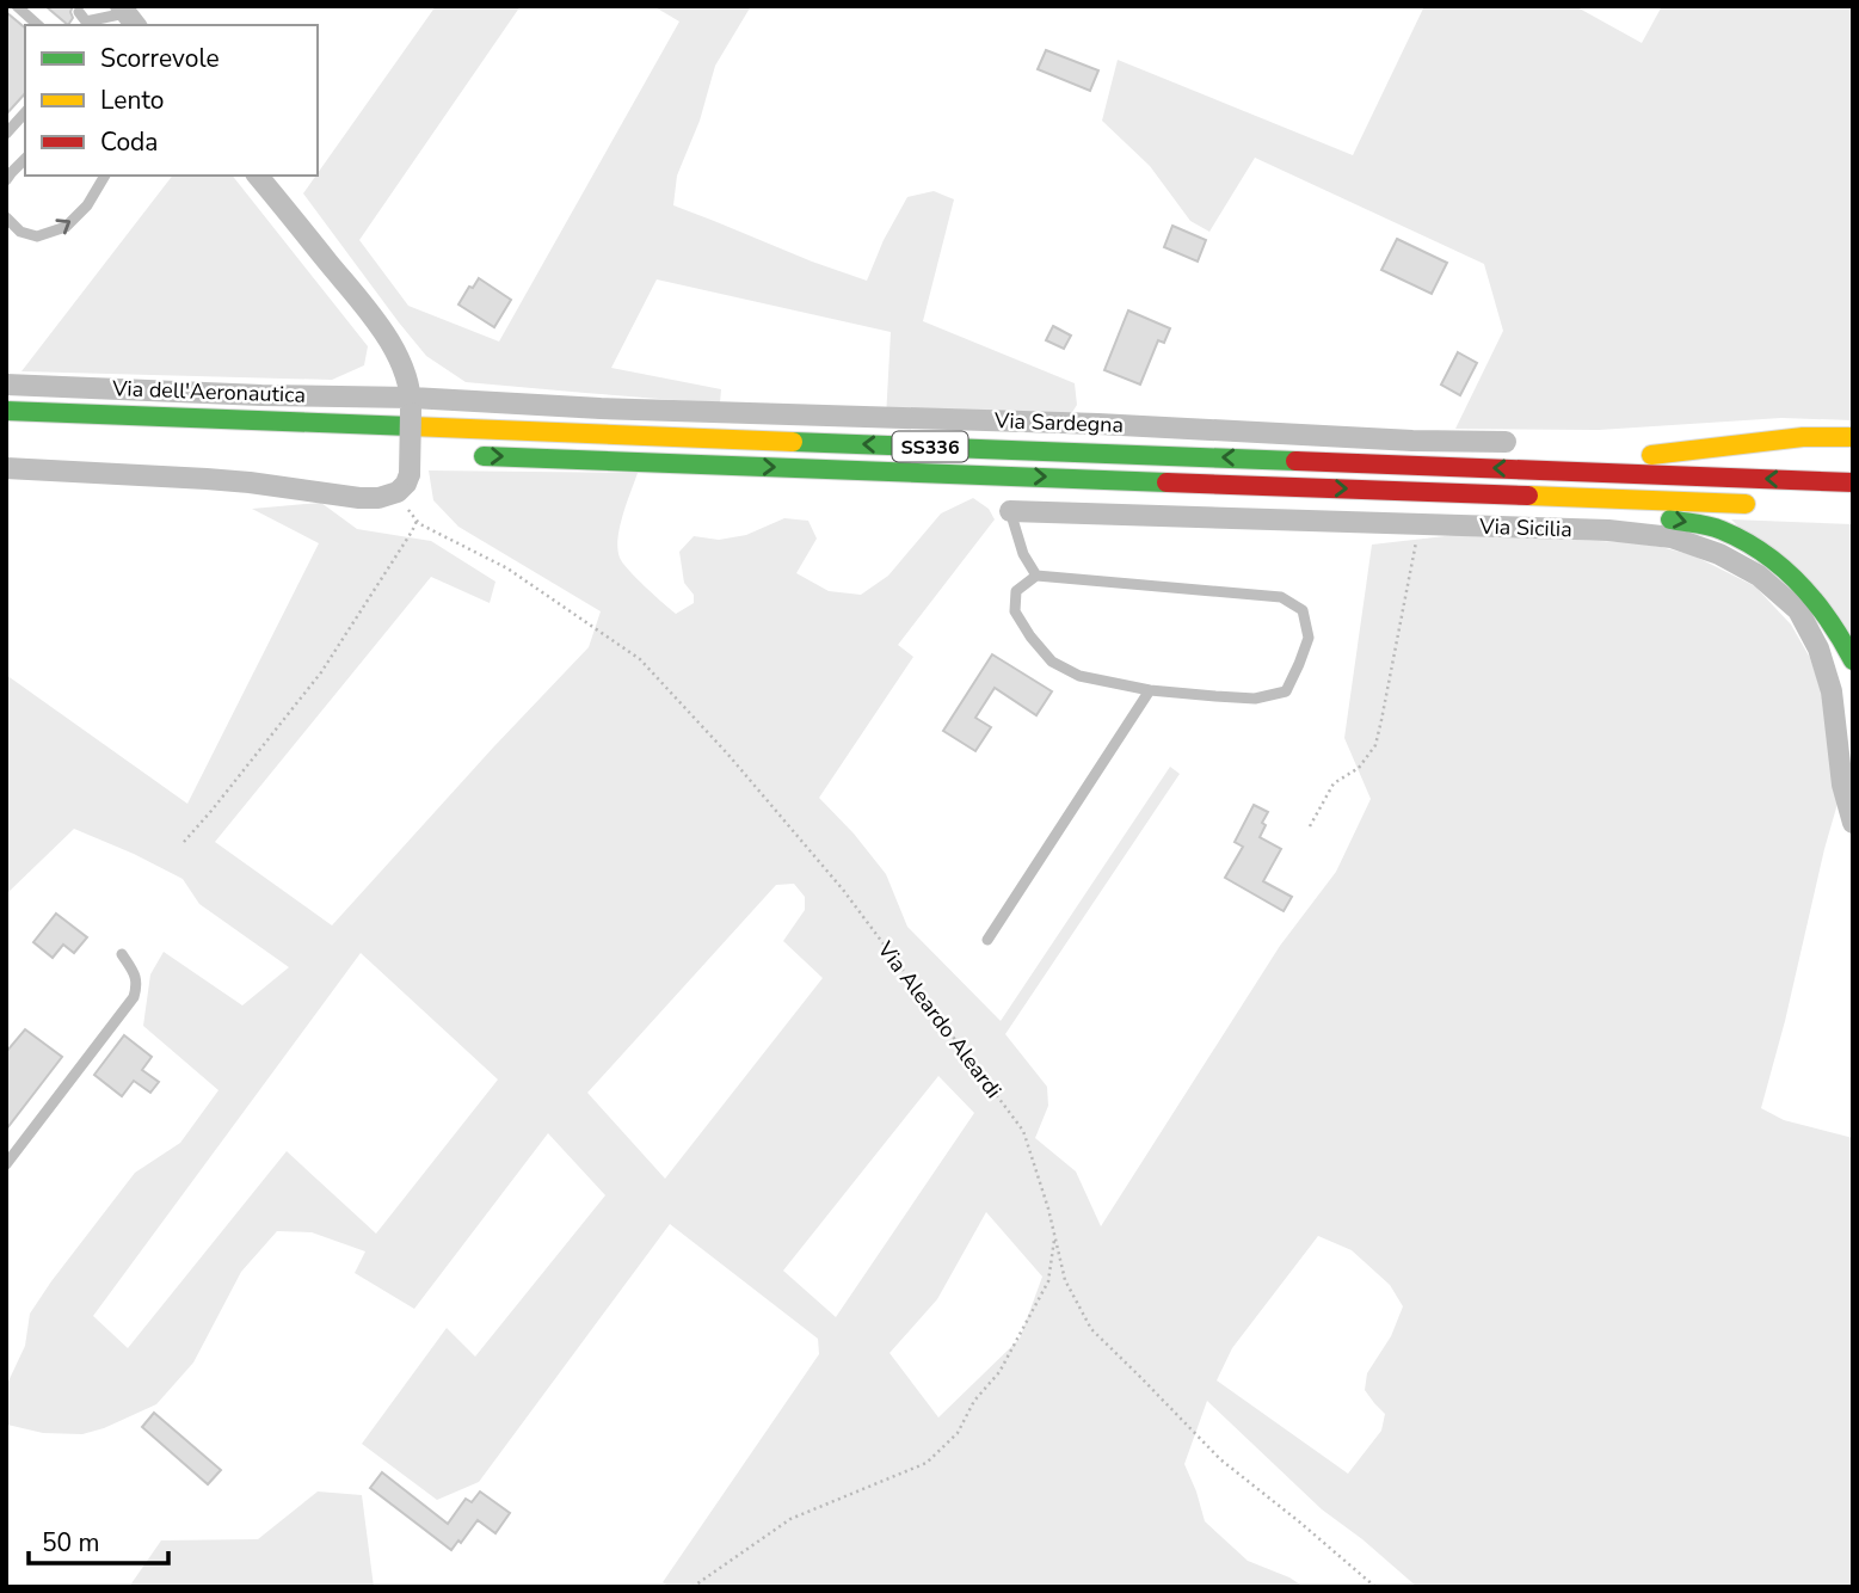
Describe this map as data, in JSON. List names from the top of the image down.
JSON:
{
  "streets": {
    "highway": ["SS336"],
    "street": ["Via dell'Aeronautica", "Via Sardegna", "Via Sicilia"],
    "path": ["Via Aleardo Aleardi"]
  },
  "crossings": [
    ["Via dell'Aeronautica", "Via Sardegna"]
  ],
  "legend": ["Scorrevole", "Lento", "Coda"],
  "scale_bar": "50 m"
}
